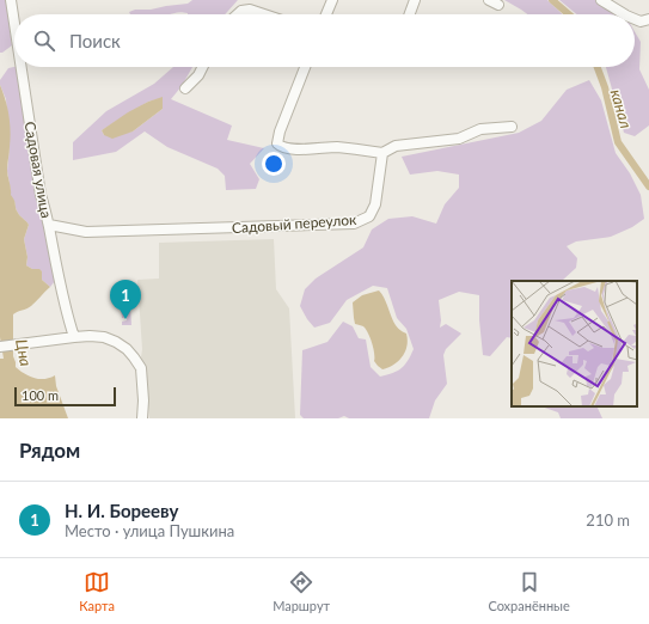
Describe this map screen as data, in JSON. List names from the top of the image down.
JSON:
{
  "streets": {
    "street": ["Садовая улица", "Садовый переулок"]
  },
  "crossings": [
    ["Садовая улица", "Садовый переулок"]
  ],
  "water": ["канал", "Цна"],
  "scale_bar": "100 m",
  "page": {
    "search": "Поиск",
    "pins": "1",
    "scale": "100 m",
    "heading": "Рядом",
    "list": [
      {
        "mark": "1",
        "name": "Н. И. Борееву",
        "note": "Место · улица Пушкина",
        "value": "210 m"
      }
    ],
    "nav": ["Карта", "Маршрут", "Сохранённые"]
  }
}
